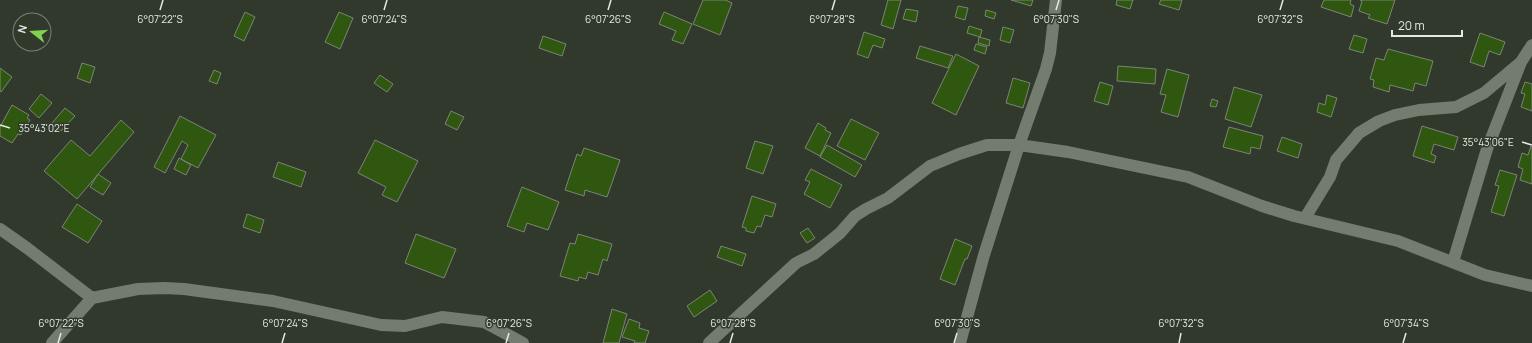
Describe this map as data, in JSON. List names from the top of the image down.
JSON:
{
  "scale_bar": "20 m",
  "north": "left",
  "coordinates": [
    "6°07'22\"S",
    "6°07'24\"S",
    "6°07'26\"S",
    "6°07'28\"S",
    "6°07'30\"S",
    "6°07'32\"S",
    "35°43'02\"E",
    "35°43'06\"E",
    "6°07'34\"S"
  ]
}
